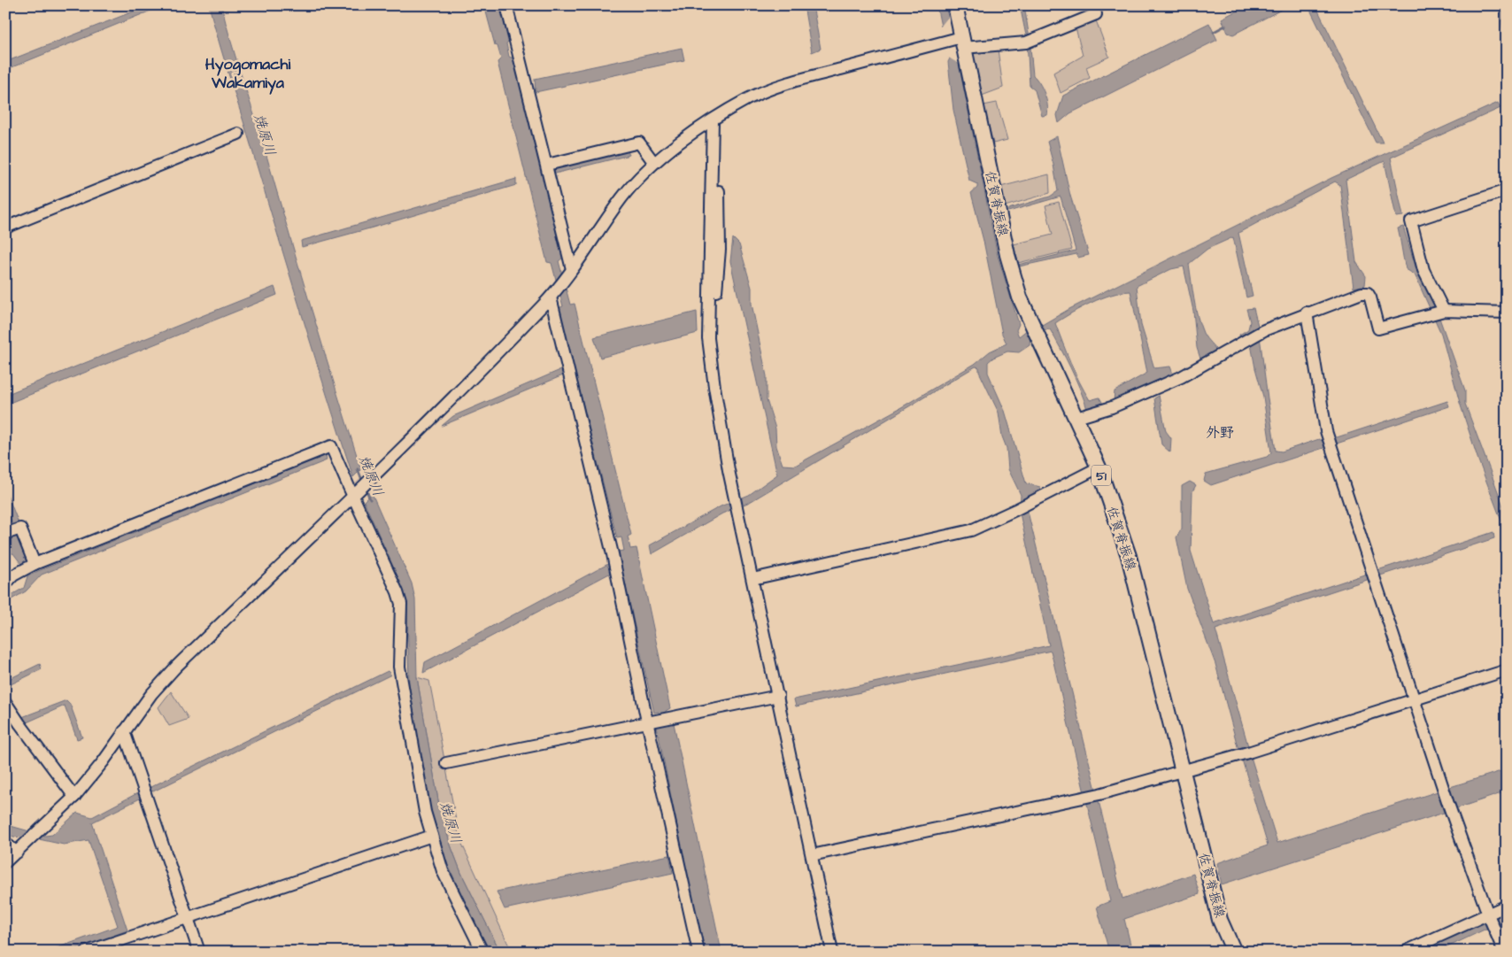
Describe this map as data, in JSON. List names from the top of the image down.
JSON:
{
  "streets": {
    "main road": ["佐賀脊振線", "51"]
  },
  "districts": ["Hyogomachi Wakamiya", "外野"],
  "water": ["焼原川"]
}
